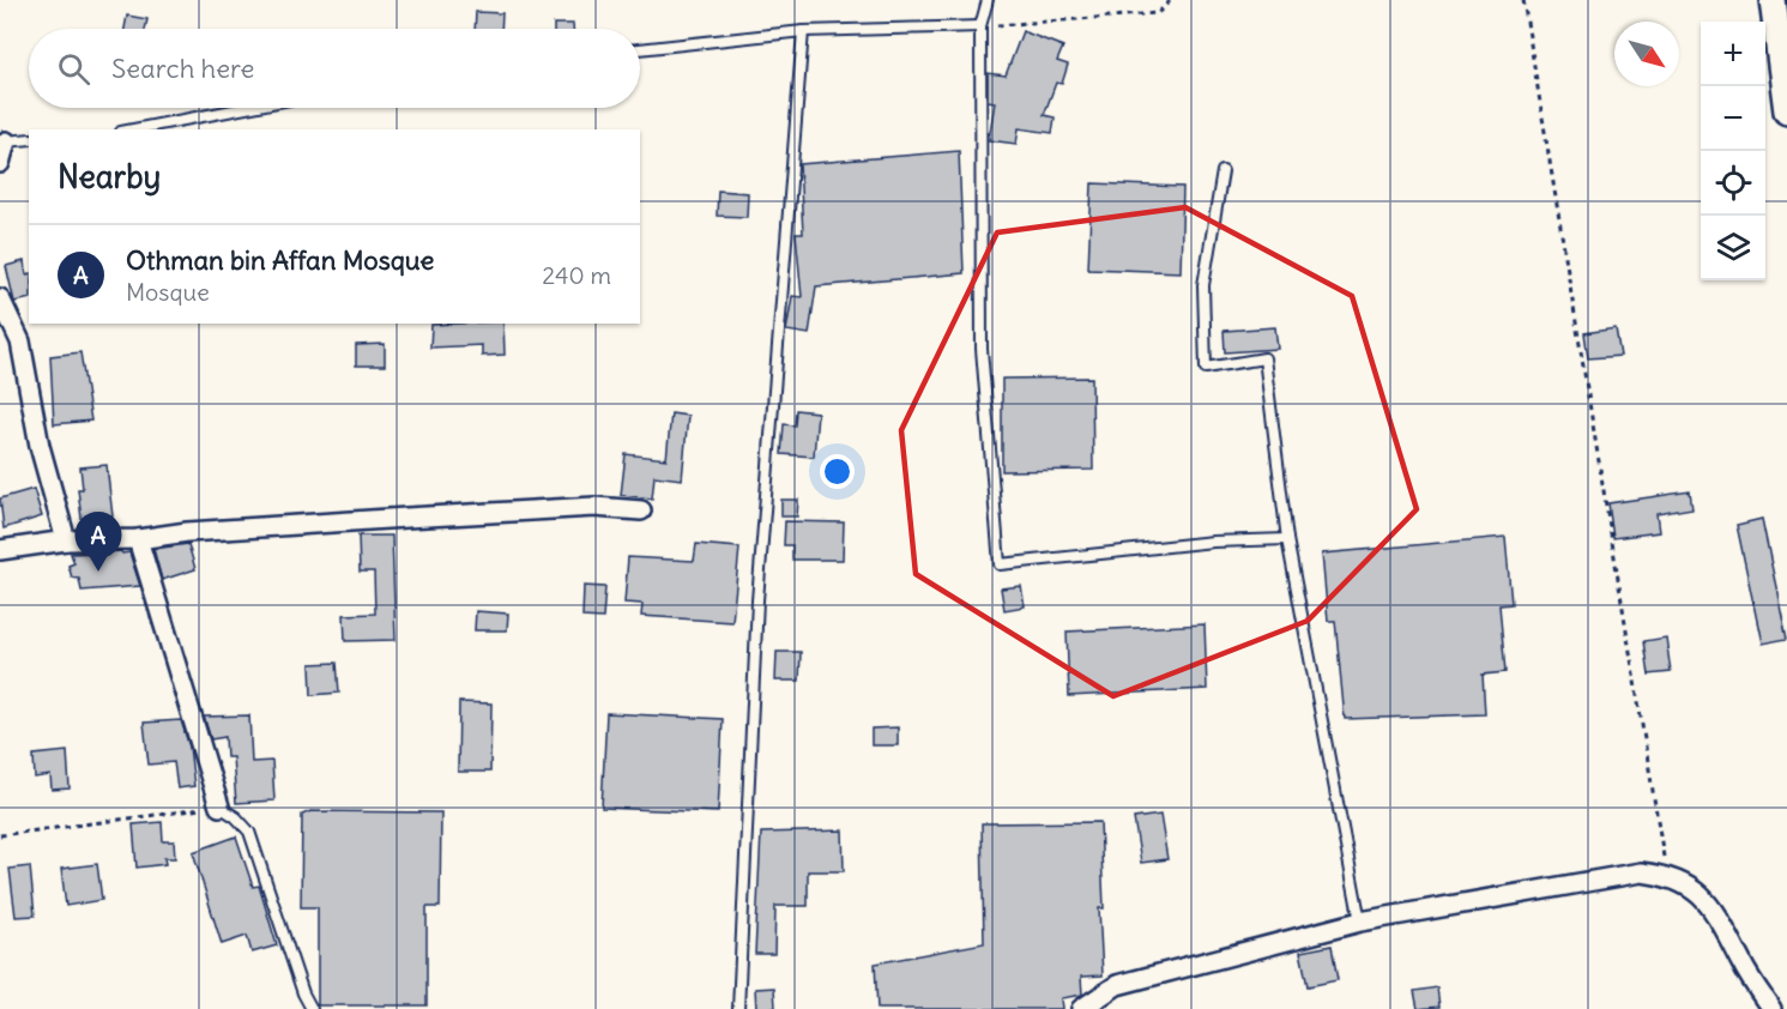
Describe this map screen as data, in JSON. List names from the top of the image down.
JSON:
{
  "north": "bottom right",
  "page": {
    "map_buttons": ["+", "−"],
    "search": "Search here",
    "heading": "Nearby",
    "list": [
      {
        "mark": "A",
        "name": "Othman bin Affan Mosque",
        "note": "Mosque",
        "value": "240 m"
      }
    ],
    "pins": "A"
  }
}
